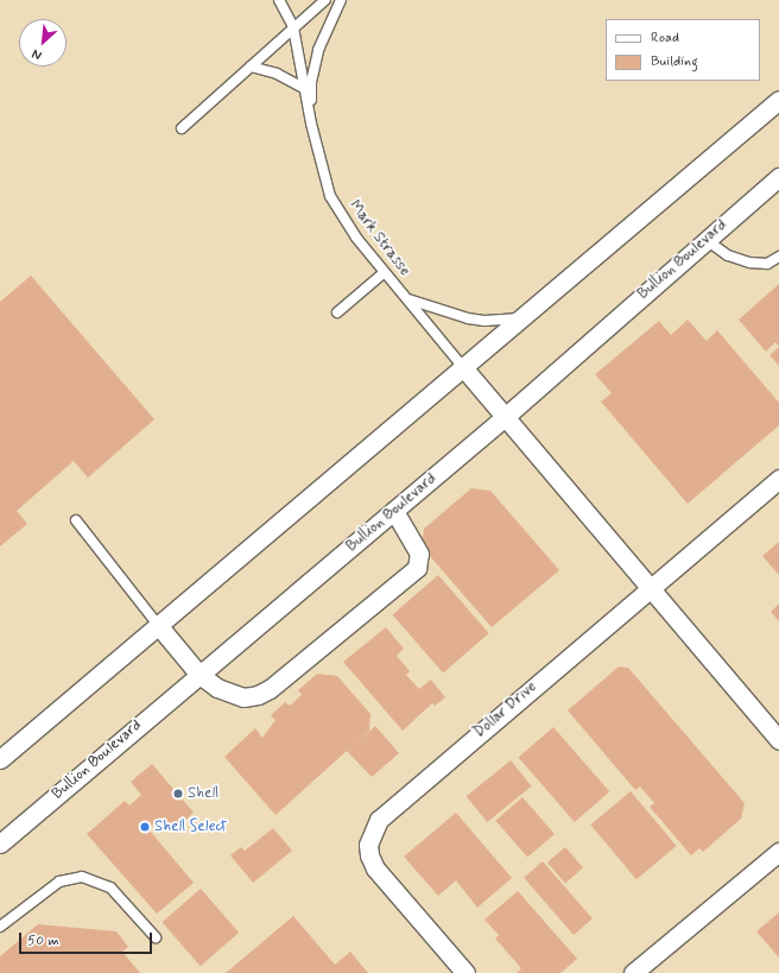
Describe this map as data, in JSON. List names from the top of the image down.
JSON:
{
  "streets": {
    "street": ["Bullion Boulevard", "Dollar Drive"],
    "lane": ["Mark Strasse"]
  },
  "places": ["Shell", "Shell Select"],
  "legend": ["Road", "Building"],
  "scale_bar": "50 m",
  "north": "bottom left"
}
